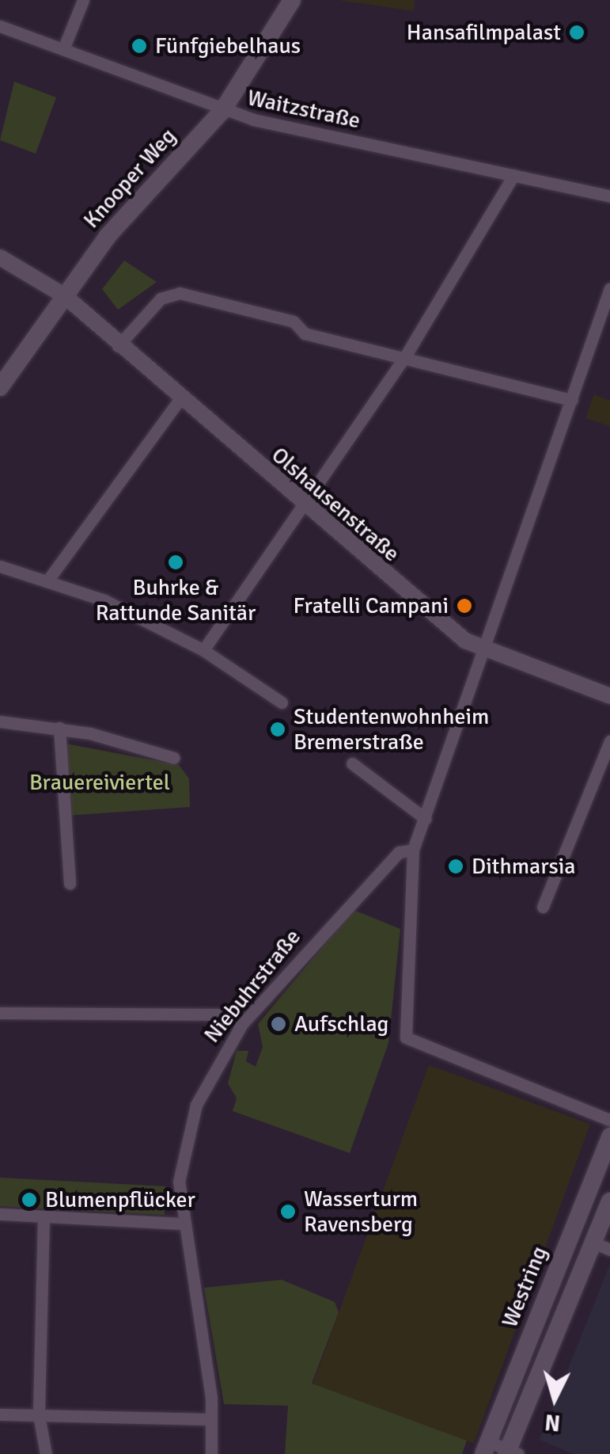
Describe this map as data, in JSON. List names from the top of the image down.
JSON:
{
  "streets": {
    "main road": ["Knooper Weg", "Westring"],
    "street": ["Waitzstraße", "Olshausenstraße", "Niebuhrstraße"]
  },
  "crossings": [
    ["Waitzstraße", "Knooper Weg"],
    ["Knooper Weg", "Olshausenstraße"]
  ],
  "parks": ["Brauereiviertel"],
  "places": [
    "Hansafilmpalast",
    "Fünfgiebelhaus",
    "Buhrke & Rattunde Sanitär",
    "Fratelli Campani",
    "Studentenwohnheim Bremerstraße",
    "Dithmarsia",
    "Aufschlag",
    "Blumenpflücker",
    "Wasserturm Ravensberg"
  ],
  "north": "bottom"
}
